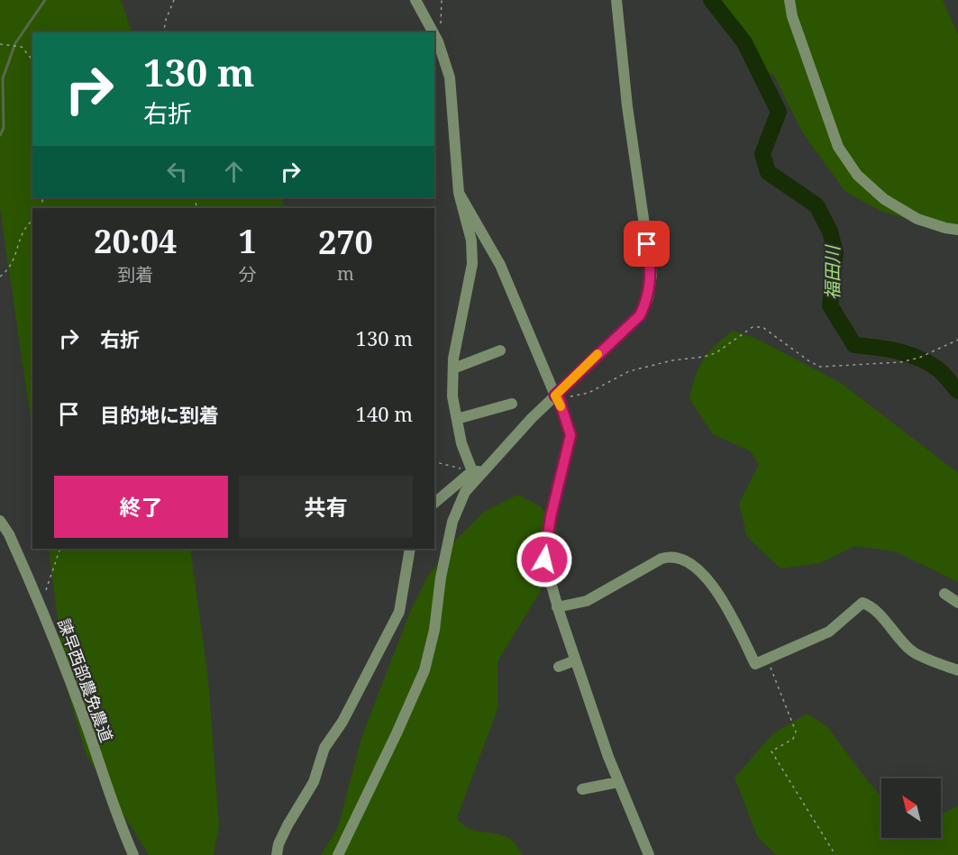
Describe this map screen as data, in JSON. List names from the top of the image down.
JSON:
{
  "streets": {
    "street": ["諫早西部農免農道"]
  },
  "water": ["福田川"],
  "north": "top left",
  "page": {
    "turn": ["130 m", "右折"],
    "eta": [
      "20:04",
      "到着",
      "1",
      "分",
      "270",
      "m"
    ],
    "list": [
      {
        "name": "右折",
        "value": "130 m"
      },
      {
        "name": "目的地に到着",
        "value": "140 m"
      }
    ],
    "buttons": ["終了", "共有"]
  }
}
